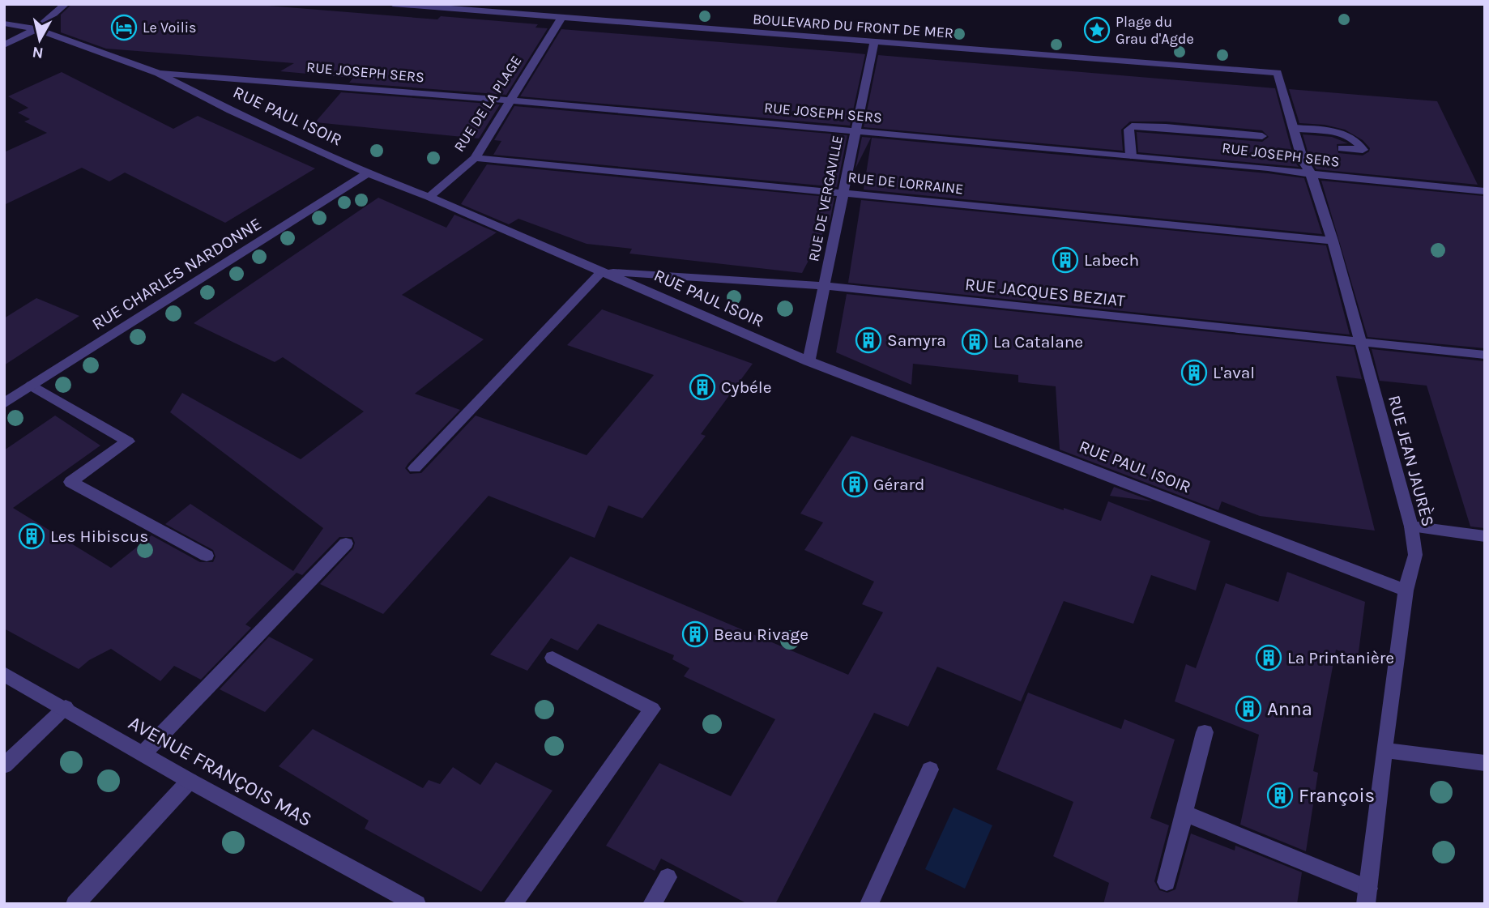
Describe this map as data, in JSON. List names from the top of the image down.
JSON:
{
  "streets": {
    "street": [
      "BOULEVARD DU FRONT DE MER",
      "RUE JOSEPH SERS",
      "RUE DE LA PLAGE",
      "RUE PAUL ISOIR",
      "RUE DE LORRAINE",
      "RUE DE VERGAVILLE",
      "RUE CHARLES NARDONNE",
      "RUE JACQUES BEZIAT",
      "RUE JEAN JAURÈS",
      "AVENUE FRANÇOIS MAS"
    ]
  },
  "crossings": [
    ["BOULEVARD DU FRONT DE MER", "RUE DE LA PLAGE"],
    ["BOULEVARD DU FRONT DE MER", "RUE DE VERGAVILLE"],
    ["BOULEVARD DU FRONT DE MER", "RUE JEAN JAURÈS"],
    ["RUE JOSEPH SERS", "RUE DE LA PLAGE"],
    ["RUE JOSEPH SERS", "RUE PAUL ISOIR"],
    ["RUE JOSEPH SERS", "RUE DE VERGAVILLE"],
    ["RUE JOSEPH SERS", "RUE JEAN JAURÈS"],
    ["RUE DE LA PLAGE", "RUE PAUL ISOIR"],
    ["RUE DE LA PLAGE", "RUE DE LORRAINE"],
    ["RUE PAUL ISOIR", "RUE DE VERGAVILLE"],
    ["RUE PAUL ISOIR", "RUE CHARLES NARDONNE"],
    ["RUE PAUL ISOIR", "RUE JACQUES BEZIAT"],
    ["RUE PAUL ISOIR", "RUE JEAN JAURÈS"],
    ["RUE DE LORRAINE", "RUE DE VERGAVILLE"],
    ["RUE DE LORRAINE", "RUE JEAN JAURÈS"],
    ["RUE DE VERGAVILLE", "RUE JACQUES BEZIAT"],
    ["RUE JACQUES BEZIAT", "RUE JEAN JAURÈS"]
  ],
  "places": {
    "hotel": ["Le Voilis"],
    "place": ["Plage du Grau d'Agde"],
    "building": [
      "Labech",
      "Samyra",
      "La Catalane",
      "L'aval",
      "Cybéle",
      "Gérard",
      "Les Hibiscus",
      "Beau Rivage",
      "La Printanière",
      "Anna",
      "François"
    ]
  },
  "north": "bottom"
}
